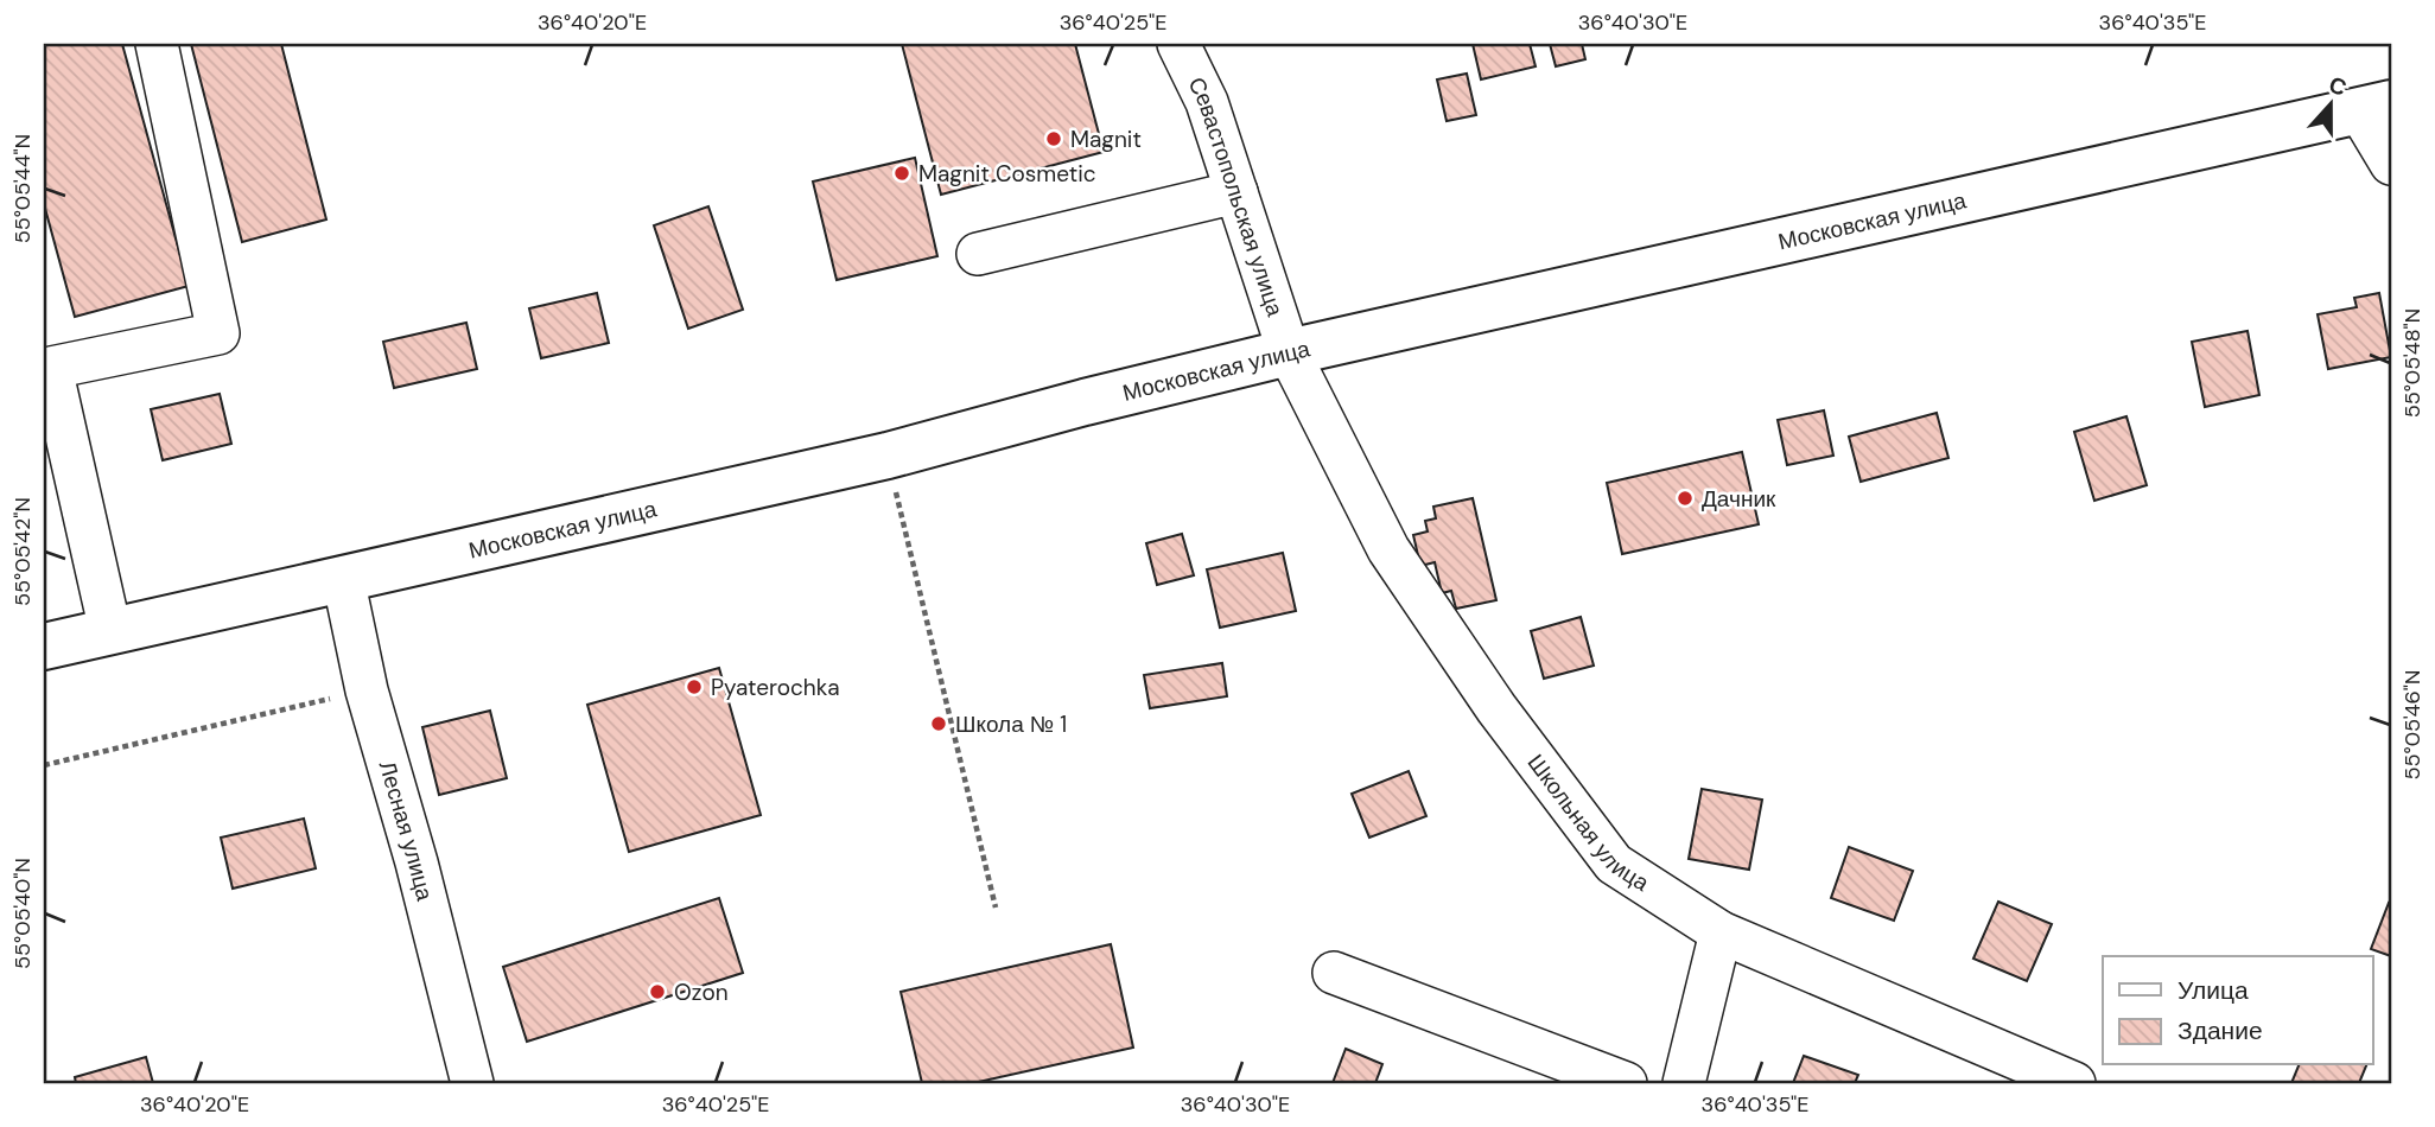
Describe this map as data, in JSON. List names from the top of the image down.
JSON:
{
  "streets": {
    "highway": ["Московская улица"],
    "street": ["Севастопольская улица", "Школьная улица", "Лесная улица"]
  },
  "crossings": [
    ["Севастопольская улица", "Московская улица"],
    ["Севастопольская улица", "Школьная улица"],
    ["Московская улица", "Школьная улица"],
    ["Московская улица", "Лесная улица"]
  ],
  "places": [
    "Magnit",
    "Magnit Cosmetic",
    "Дачник",
    "Pyaterochka",
    "Школа № 1",
    "Ozon"
  ],
  "legend": ["Улица", "Здание"],
  "north": "top",
  "coordinates": [
    "36°40'20\"E",
    "36°40'25\"E",
    "36°40'30\"E",
    "36°40'35\"E",
    "55°05'44\"N",
    "55°05'48\"N",
    "55°05'42\"N",
    "55°05'46\"N",
    "55°05'40\"N"
  ]
}
